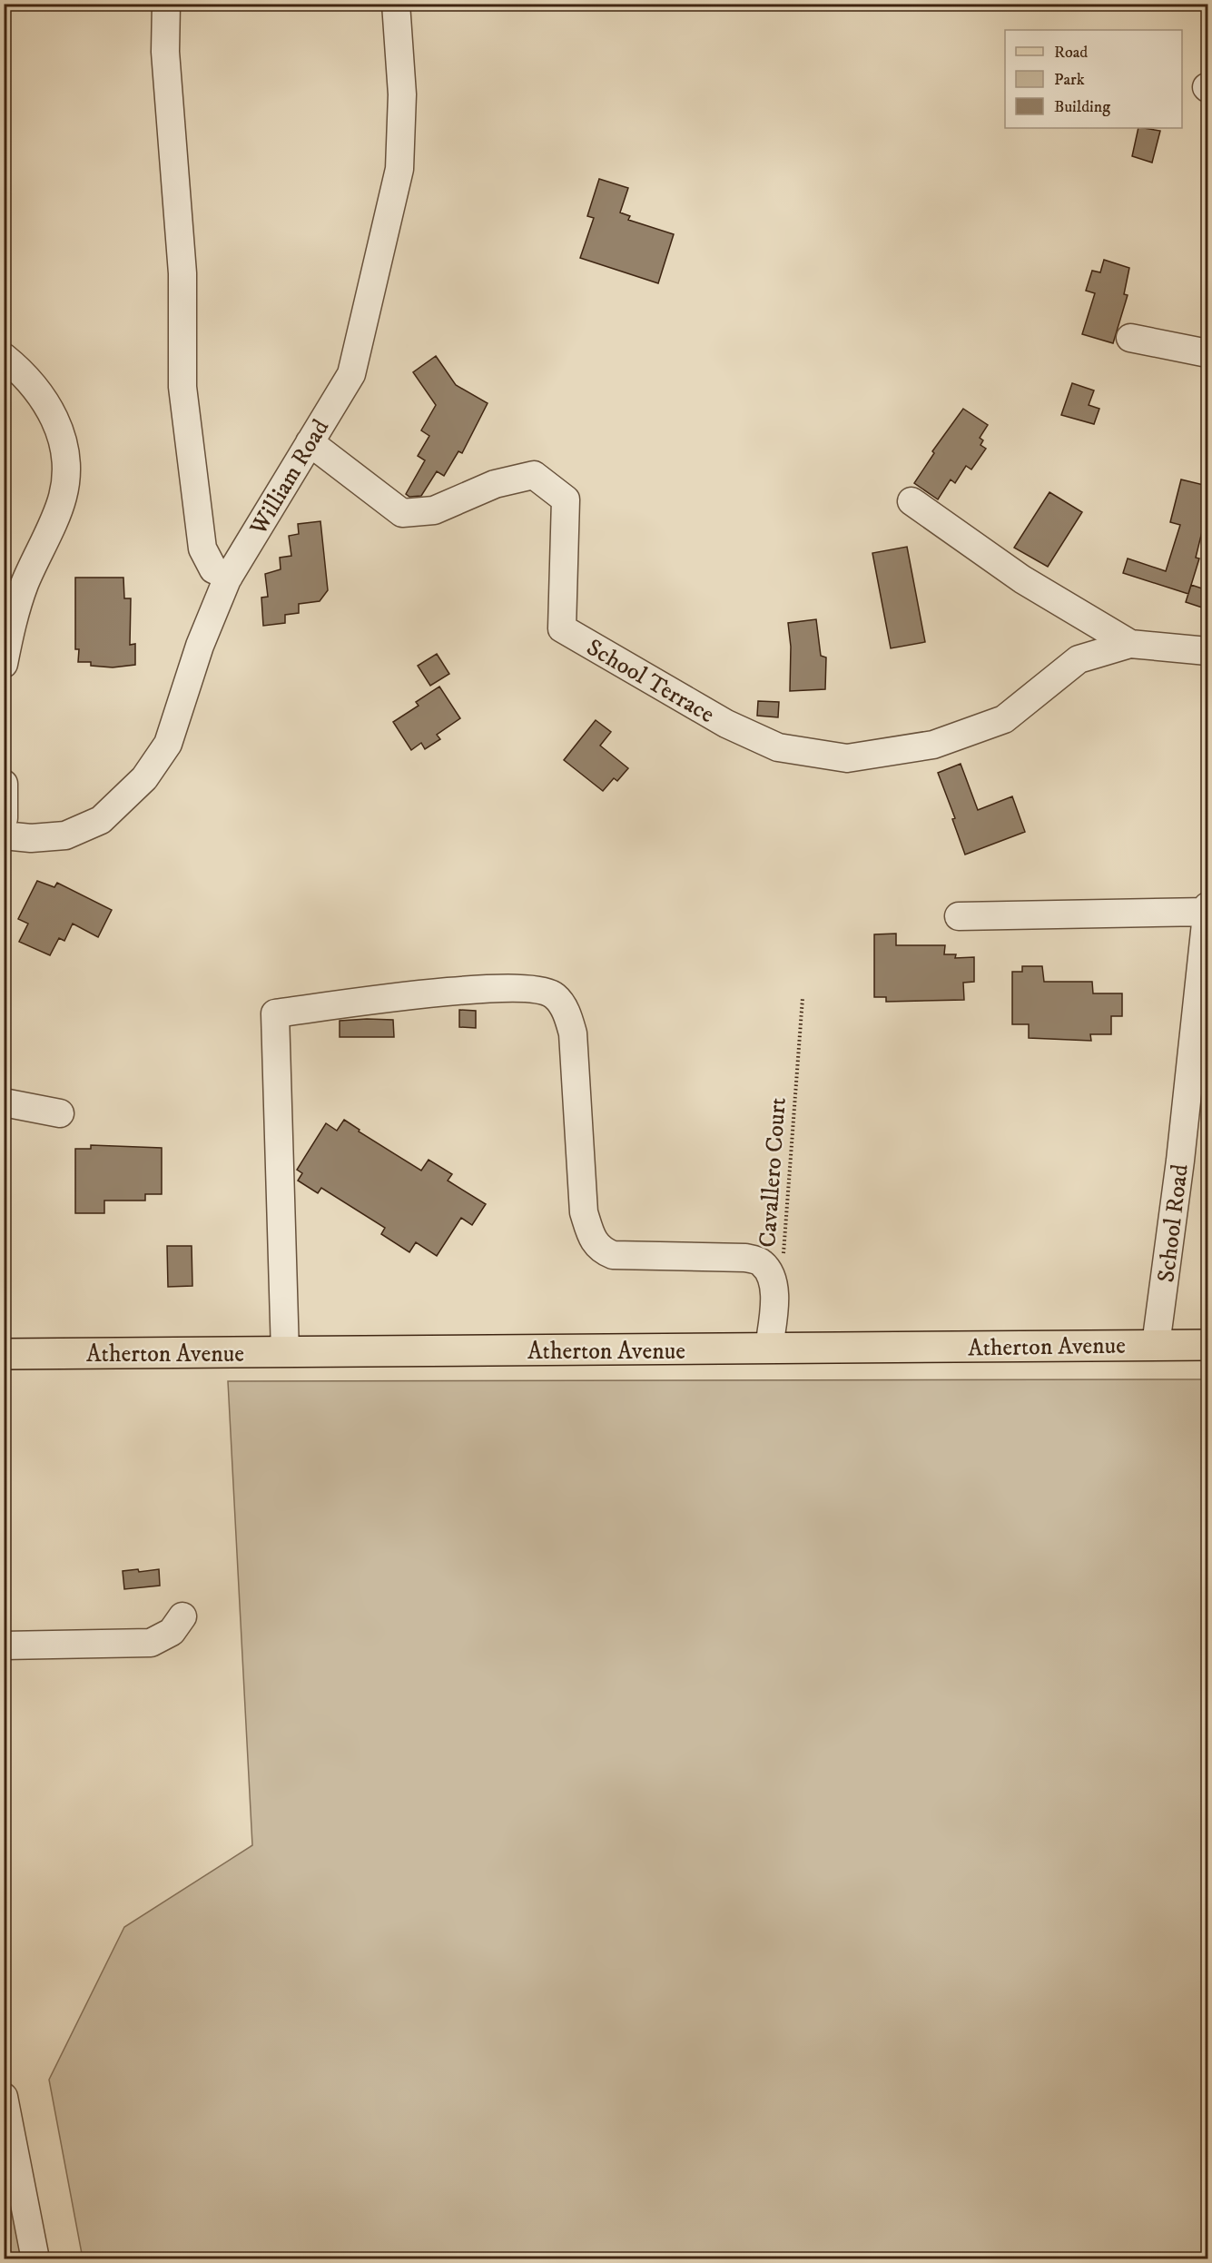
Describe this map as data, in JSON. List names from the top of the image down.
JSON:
{
  "streets": {
    "main road": ["Atherton Avenue"],
    "street": ["William Road", "School Terrace", "School Road"],
    "path": ["Cavallero Court"]
  },
  "crossings": [
    ["William Road", "School Terrace"],
    ["School Road", "Atherton Avenue"]
  ],
  "legend": ["Road", "Park", "Building"]
}
